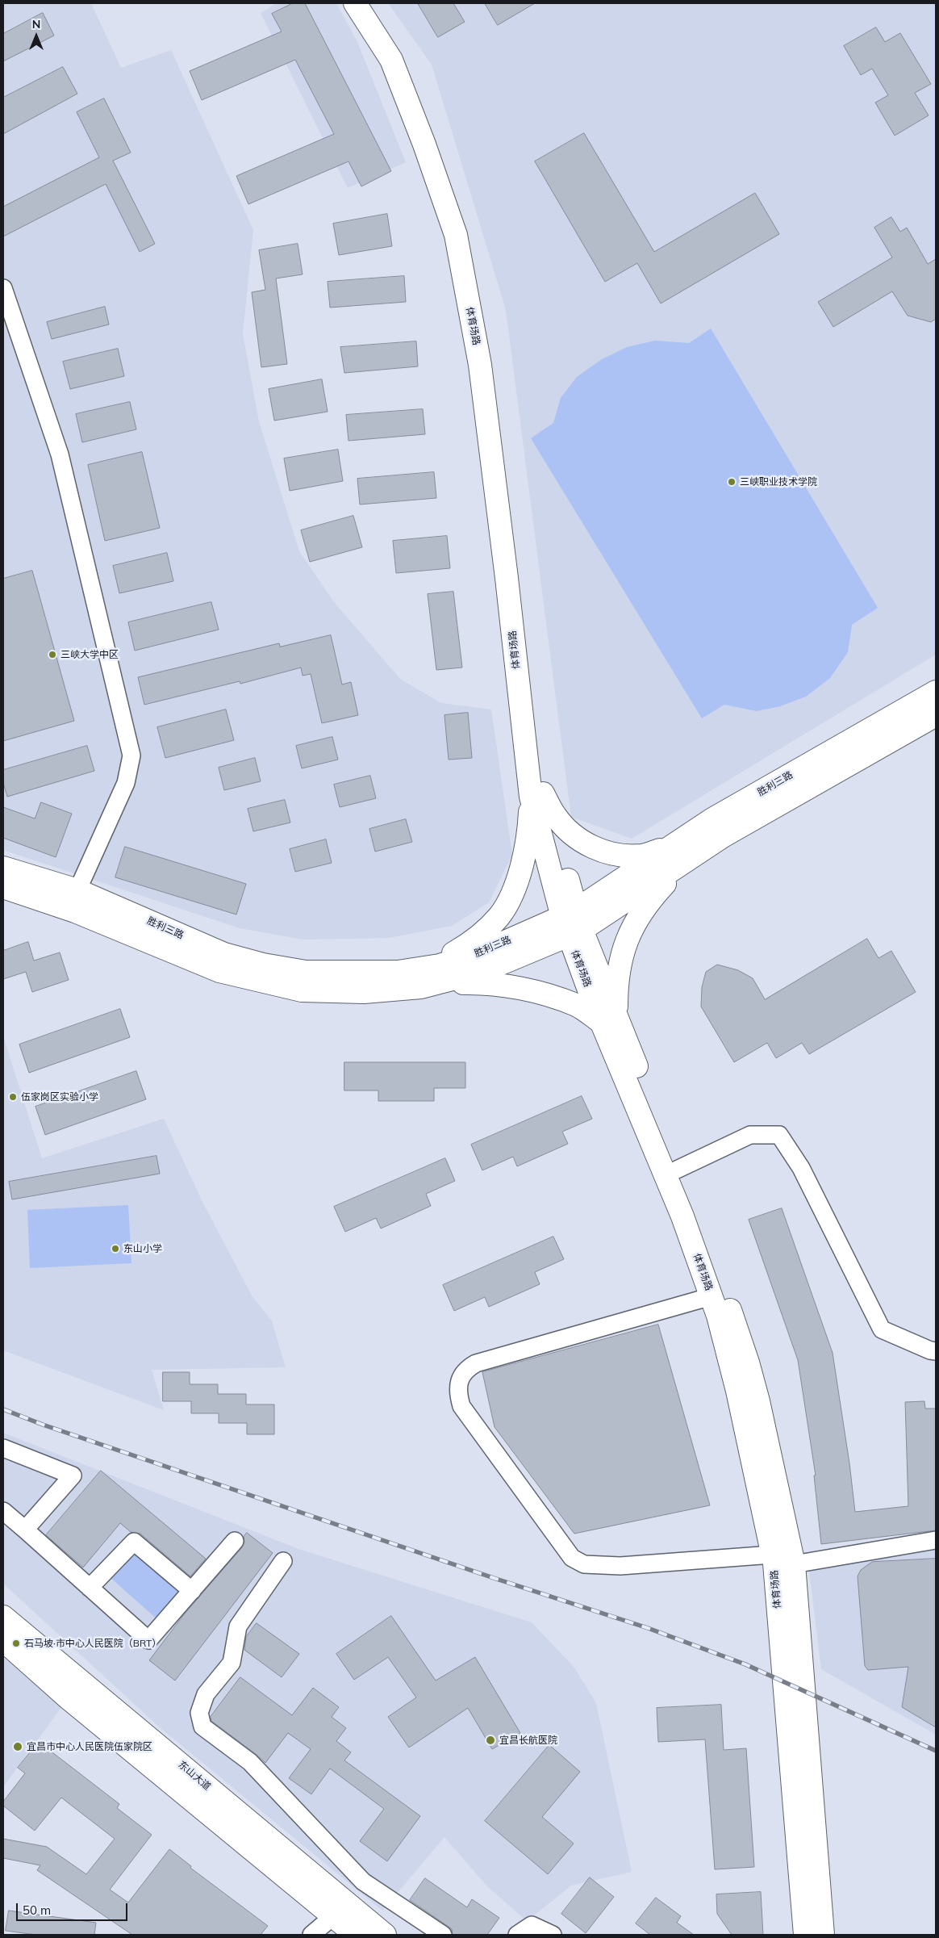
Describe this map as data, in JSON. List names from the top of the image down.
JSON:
{
  "streets": {
    "main road": ["体育场路", "胜利三路", "东山大道"]
  },
  "crossings": [
    ["体育场路", "胜利三路"]
  ],
  "places": [
    "三峡职业技术学院",
    "三峡大学中区",
    "伍家岗区实验小学",
    "东山小学",
    "石马坡·市中心人民医院（BRT）",
    "宜昌长航医院",
    "宜昌市中心人民医院伍家院区"
  ],
  "scale_bar": "50 m",
  "north": "top"
}
